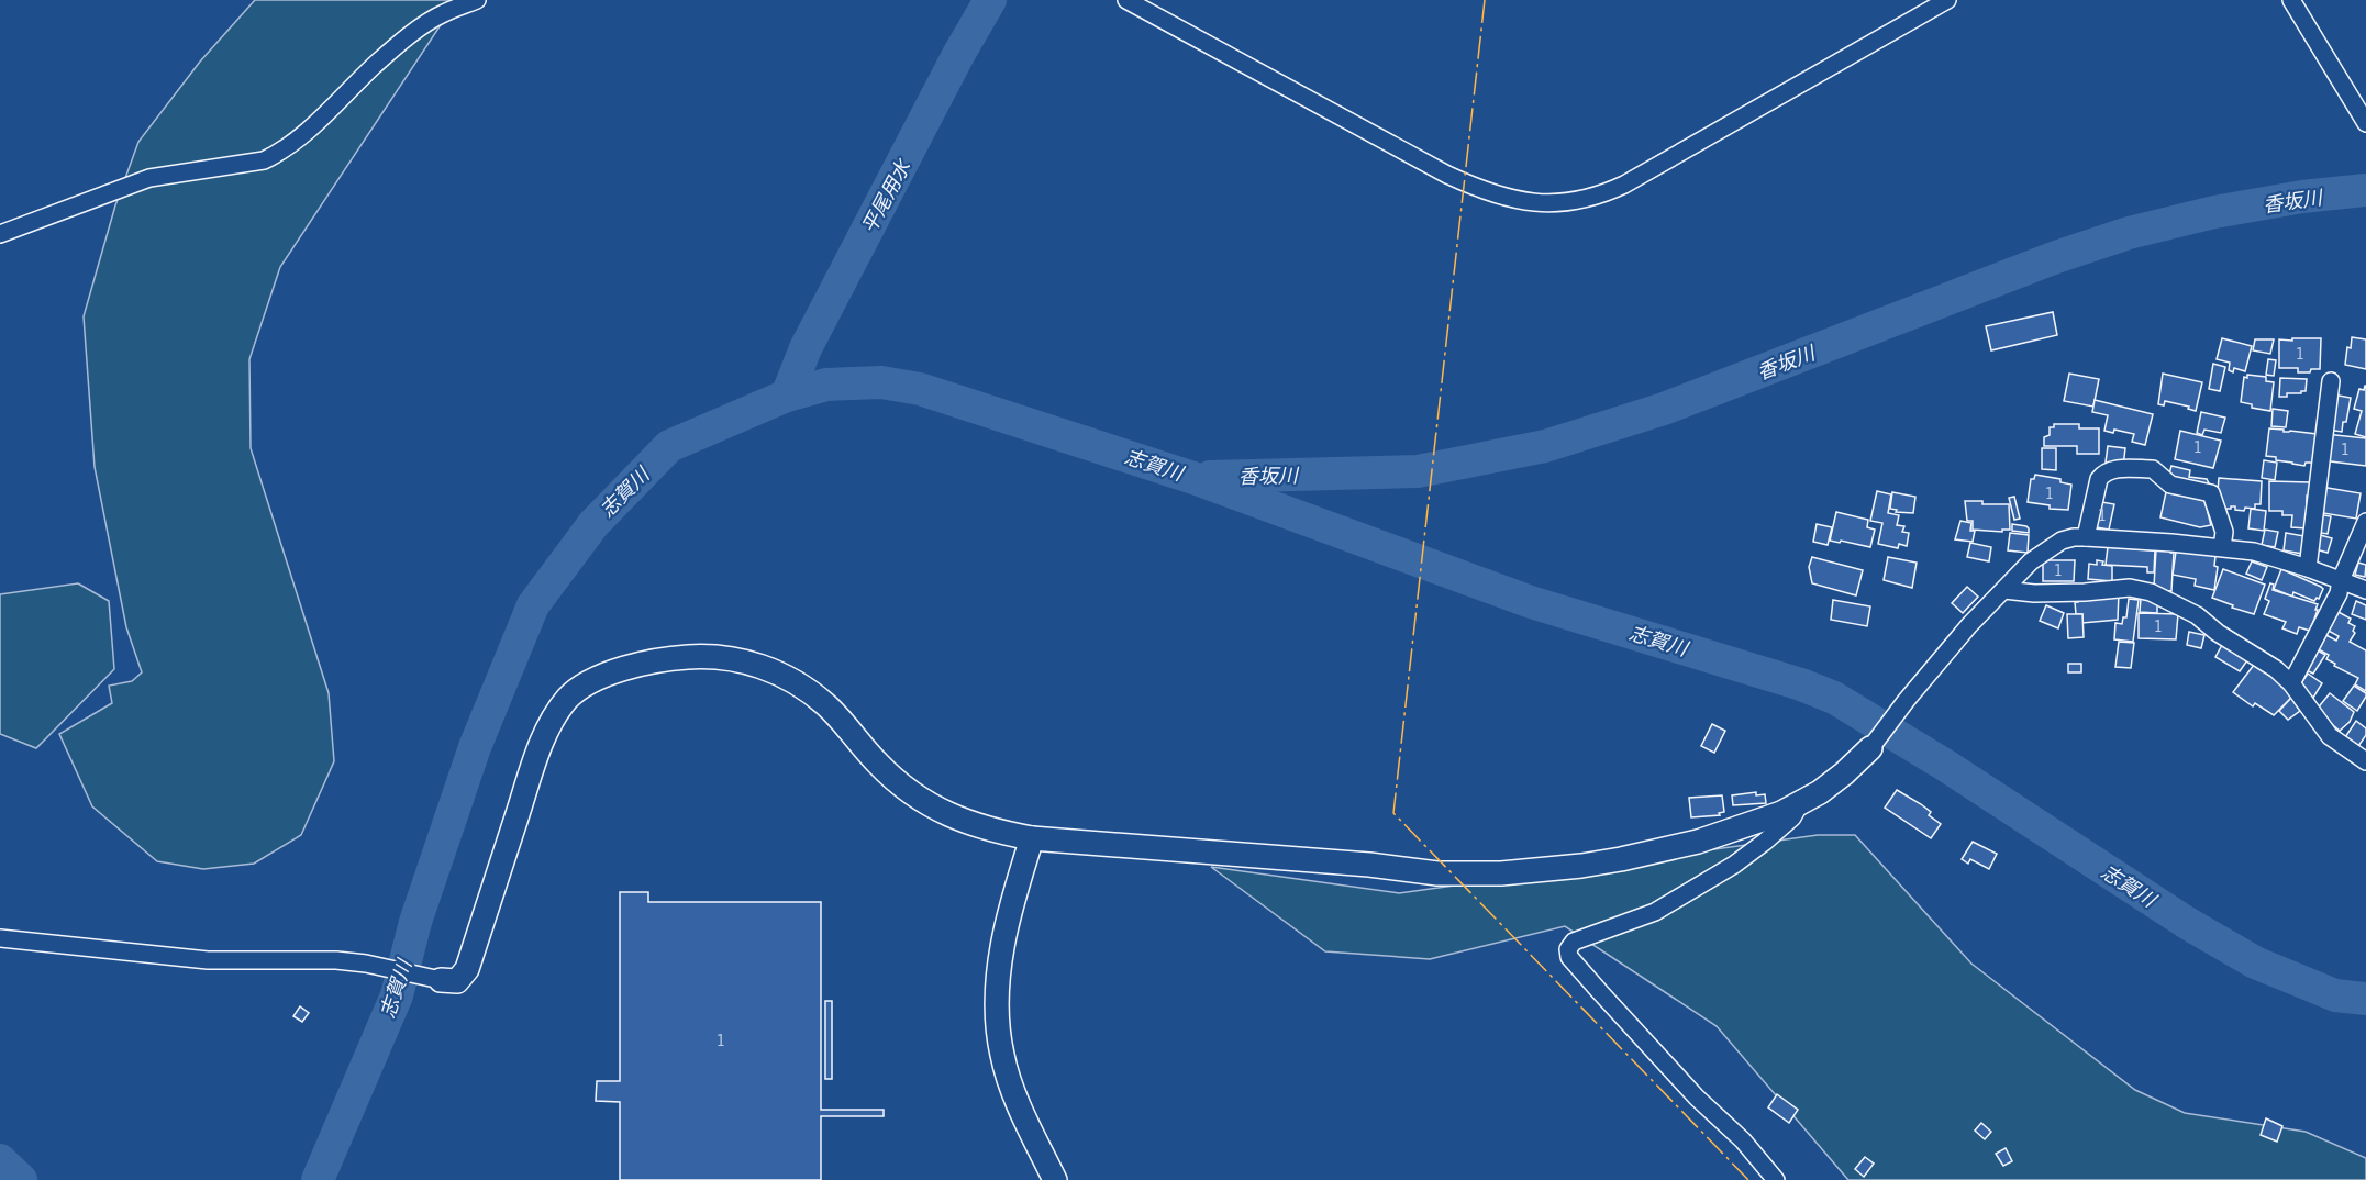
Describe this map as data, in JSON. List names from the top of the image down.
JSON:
{
  "water": ["平尾用水", "香坂川", "志賀川"],
  "house_numbers": [
    "1",
    "1",
    "1",
    "1",
    "1",
    "1",
    "1",
    "1"
  ]
}
